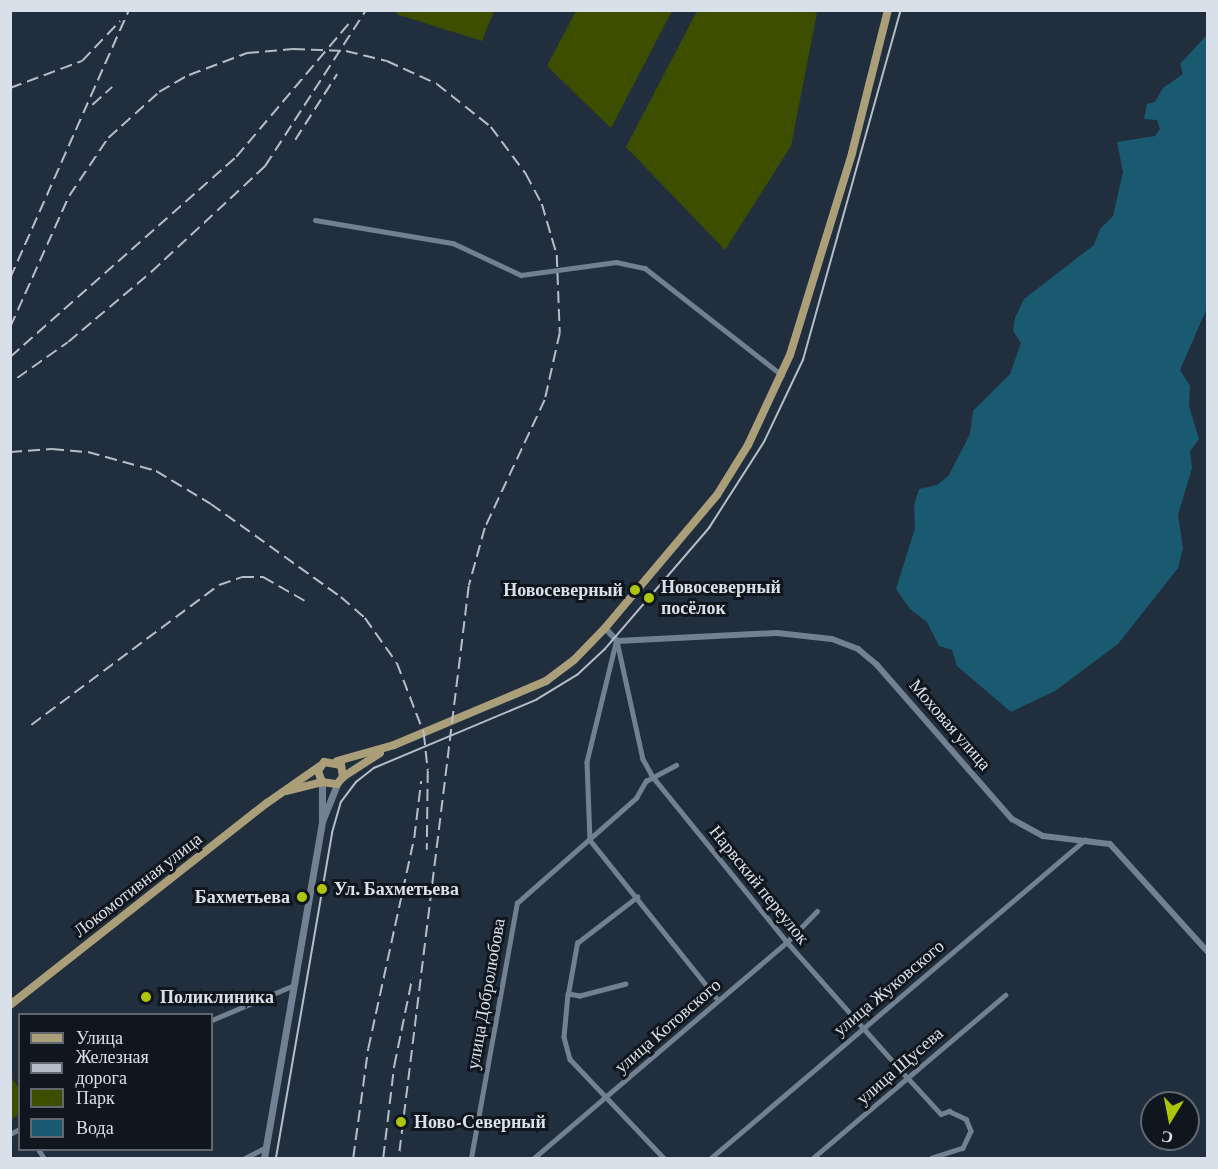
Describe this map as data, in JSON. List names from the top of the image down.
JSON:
{
  "streets": {
    "main road": ["Локомотивная улица"],
    "street": [
      "Моховая улица",
      "Нарвский переулок",
      "улица Жуковского",
      "улица Добролюбова",
      "улица Котовского",
      "улица Щусева"
    ]
  },
  "crossings": [
    ["Моховая улица", "Нарвский переулок"],
    ["Моховая улица", "улица Жуковского"],
    ["Нарвский переулок", "улица Жуковского"],
    ["Нарвский переулок", "улица Добролюбова"],
    ["Нарвский переулок", "улица Котовского"],
    ["Нарвский переулок", "улица Щусева"]
  ],
  "places": [
    "Новосеверный",
    "Новосеверный посёлок",
    "Ул. Бахметьева",
    "Бахметьева",
    "Поликлиника",
    "Ново-Северный"
  ],
  "legend": [
    "Улица",
    "Железная дорога",
    "Парк",
    "Вода"
  ],
  "north": "bottom"
}
